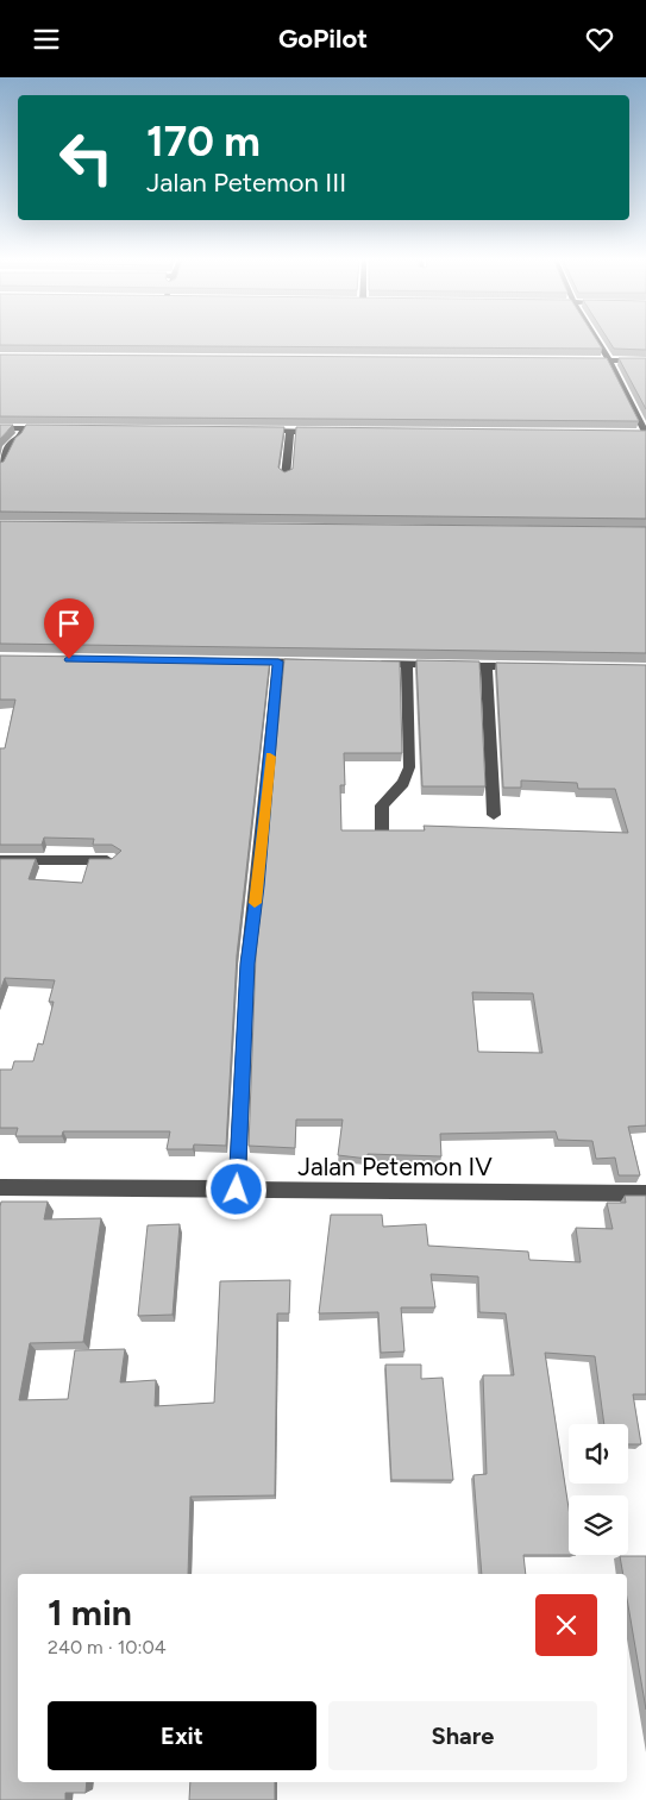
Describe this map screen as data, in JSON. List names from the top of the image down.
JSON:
{
  "streets": {
    "street": ["Jalan Petemon IV"]
  },
  "page": {
    "header": "GoPilot",
    "turn": ["170 m", "Jalan Petemon III"],
    "heading": ["1 min", "240 m · 10:04"],
    "buttons": ["Exit", "Share"]
  }
}
